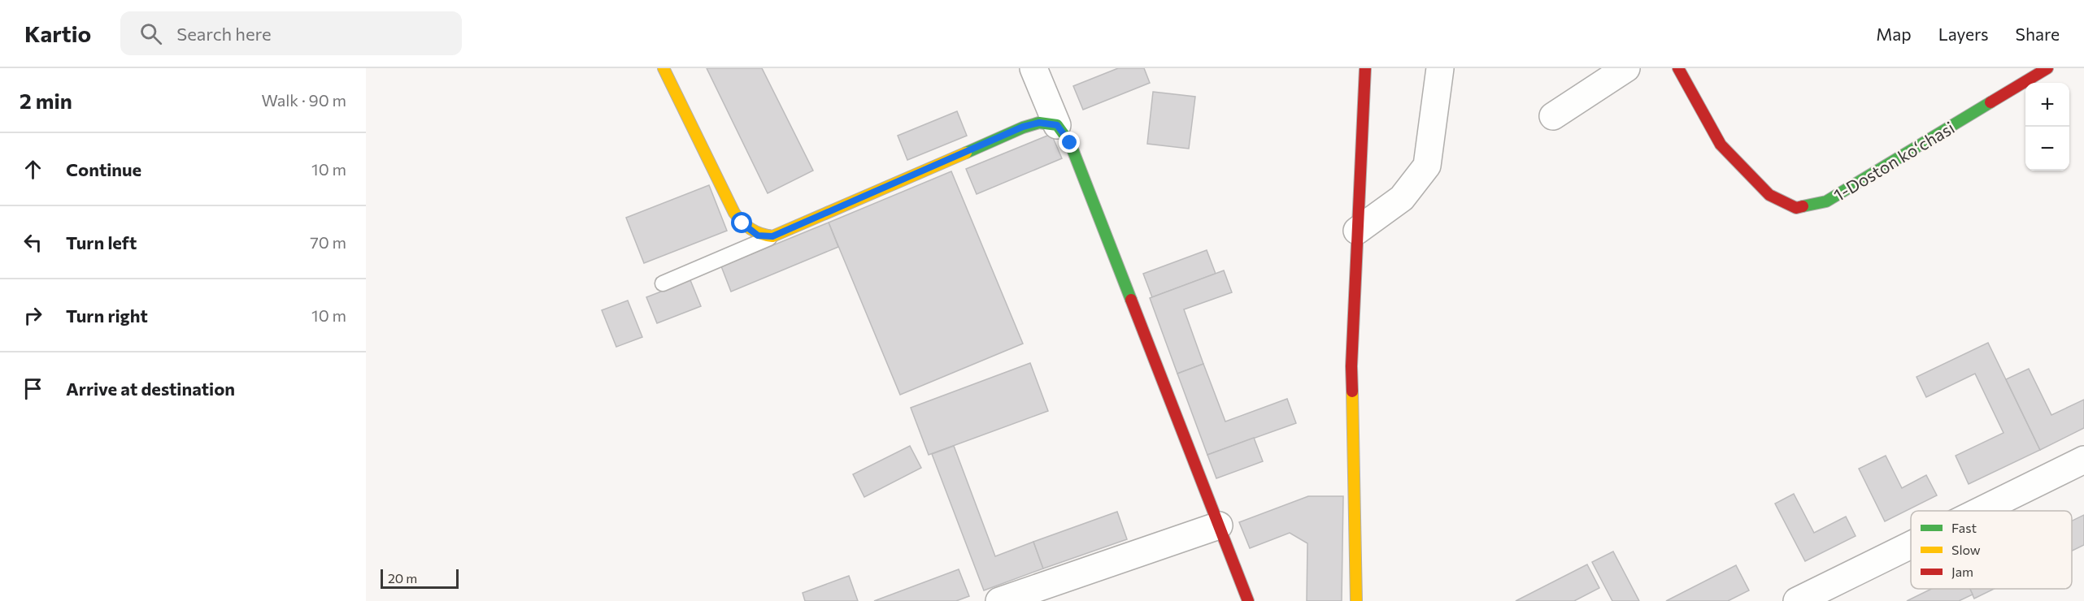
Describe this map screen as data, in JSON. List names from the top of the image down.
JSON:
{
  "streets": {
    "street": ["1-Doston koʻchasi"]
  },
  "legend": ["Fast", "Slow", "Jam"],
  "scale_bar": "20 m",
  "page": {
    "header": "Kartio",
    "search": "Search here",
    "nav": ["Map", "Layers", "Share"],
    "heading": ["2 min", "Walk · 90 m"],
    "map_buttons": ["+", "−"],
    "list": [
      ["Continue", "10 m"],
      ["Turn left", "70 m"],
      ["Turn right", "10 m"],
      "Arrive at destination"
    ],
    "scale": "20 m"
  }
}
